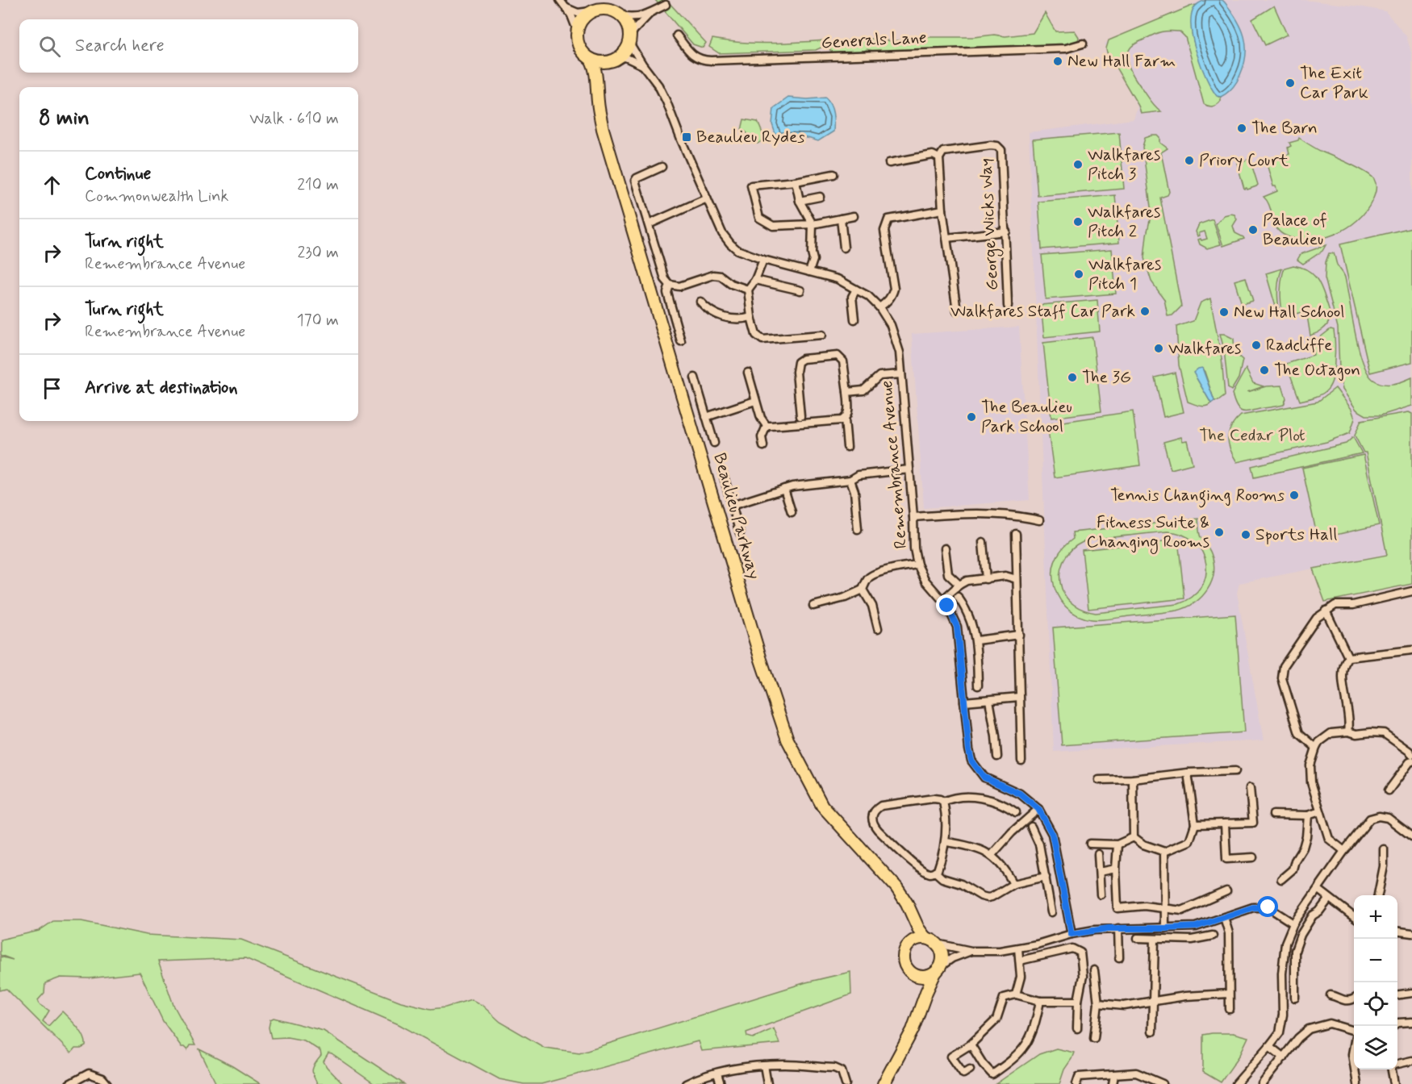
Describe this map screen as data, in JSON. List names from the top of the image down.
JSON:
{
  "streets": {
    "highway": ["Beaulieu Parkway"],
    "street": ["Generals Lane", "George Wicks Way", "Remembrance Avenue"]
  },
  "crossings": [
    ["Remembrance Avenue", "Beaulieu Parkway"]
  ],
  "parks": ["The Cedar Plot"],
  "places": {
    "other": [
      "New Hall Farm",
      "The Exit Car Park",
      "The Barn",
      "Priory Court",
      "Walkfares Pitch 3",
      "Walkfares Pitch 2",
      "Palace of Beaulieu",
      "Walkfares Pitch 1",
      "Walkfares Staff Car Park",
      "New Hall School",
      "Radcliffe",
      "Walkfares",
      "The Octagon",
      "The 3G",
      "The Beaulieu Park School",
      "Tennis Changing Rooms",
      "Fitness Suite & Changing Rooms",
      "Sports Hall"
    ],
    "transit": ["Beaulieu Rydes"]
  },
  "page": {
    "search": "Search here",
    "heading": ["8 min", "Walk · 610 m"],
    "list": [
      ["Continue", "Commonwealth Link", "210 m"],
      ["Turn right", "Remembrance Avenue", "230 m"],
      ["Turn right", "Remembrance Avenue", "170 m"],
      "Arrive at destination"
    ],
    "map_buttons": ["+", "−"]
  }
}
